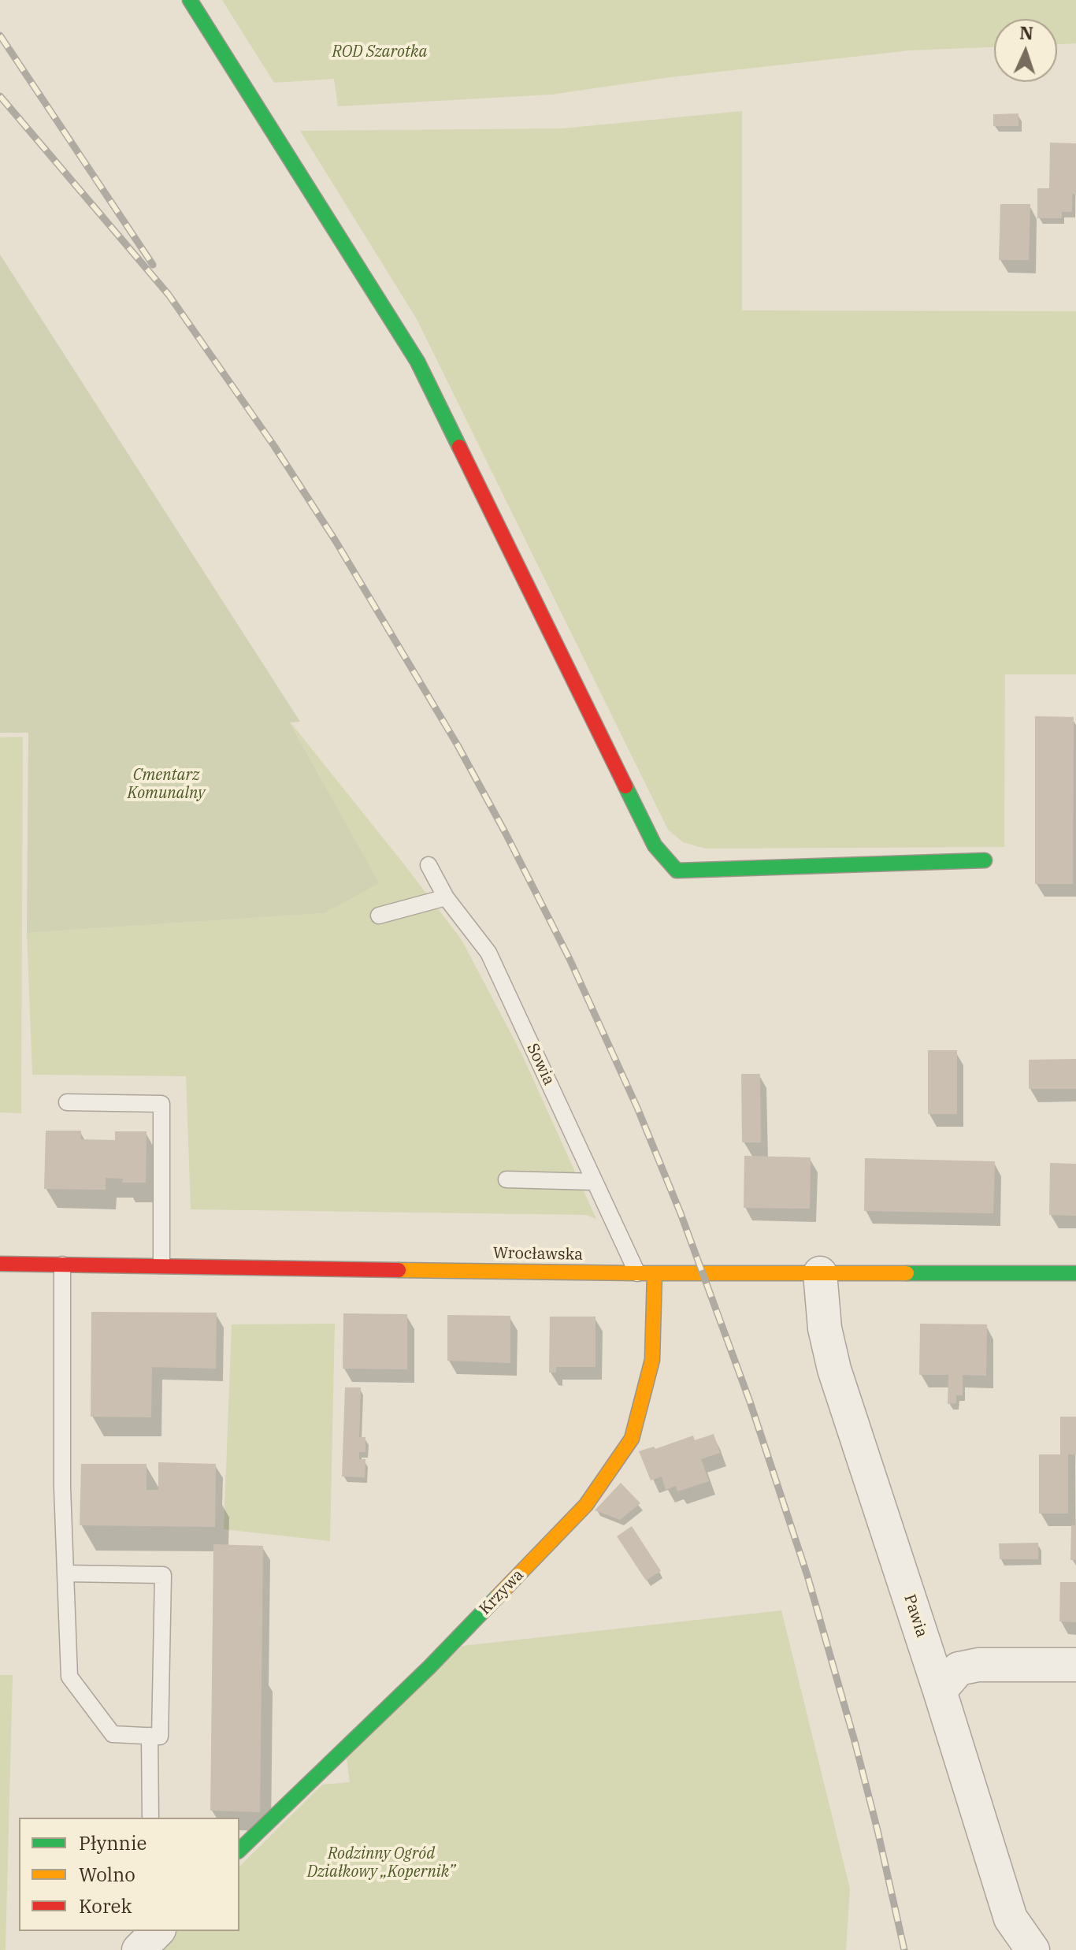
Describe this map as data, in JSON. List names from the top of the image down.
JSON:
{
  "streets": {
    "street": ["Wrocławska", "Krzywa", "Pawia"],
    "lane": ["Sowia"]
  },
  "crossings": [
    ["Sowia", "Wrocławska"],
    ["Wrocławska", "Krzywa"],
    ["Wrocławska", "Pawia"]
  ],
  "parks": ["ROD Szarotka", "Cmentarz Komunalny", "Rodzinny Ogród Działkowy „Kopernik”"],
  "legend": ["Płynnie", "Wolno", "Korek"],
  "north": "top"
}
